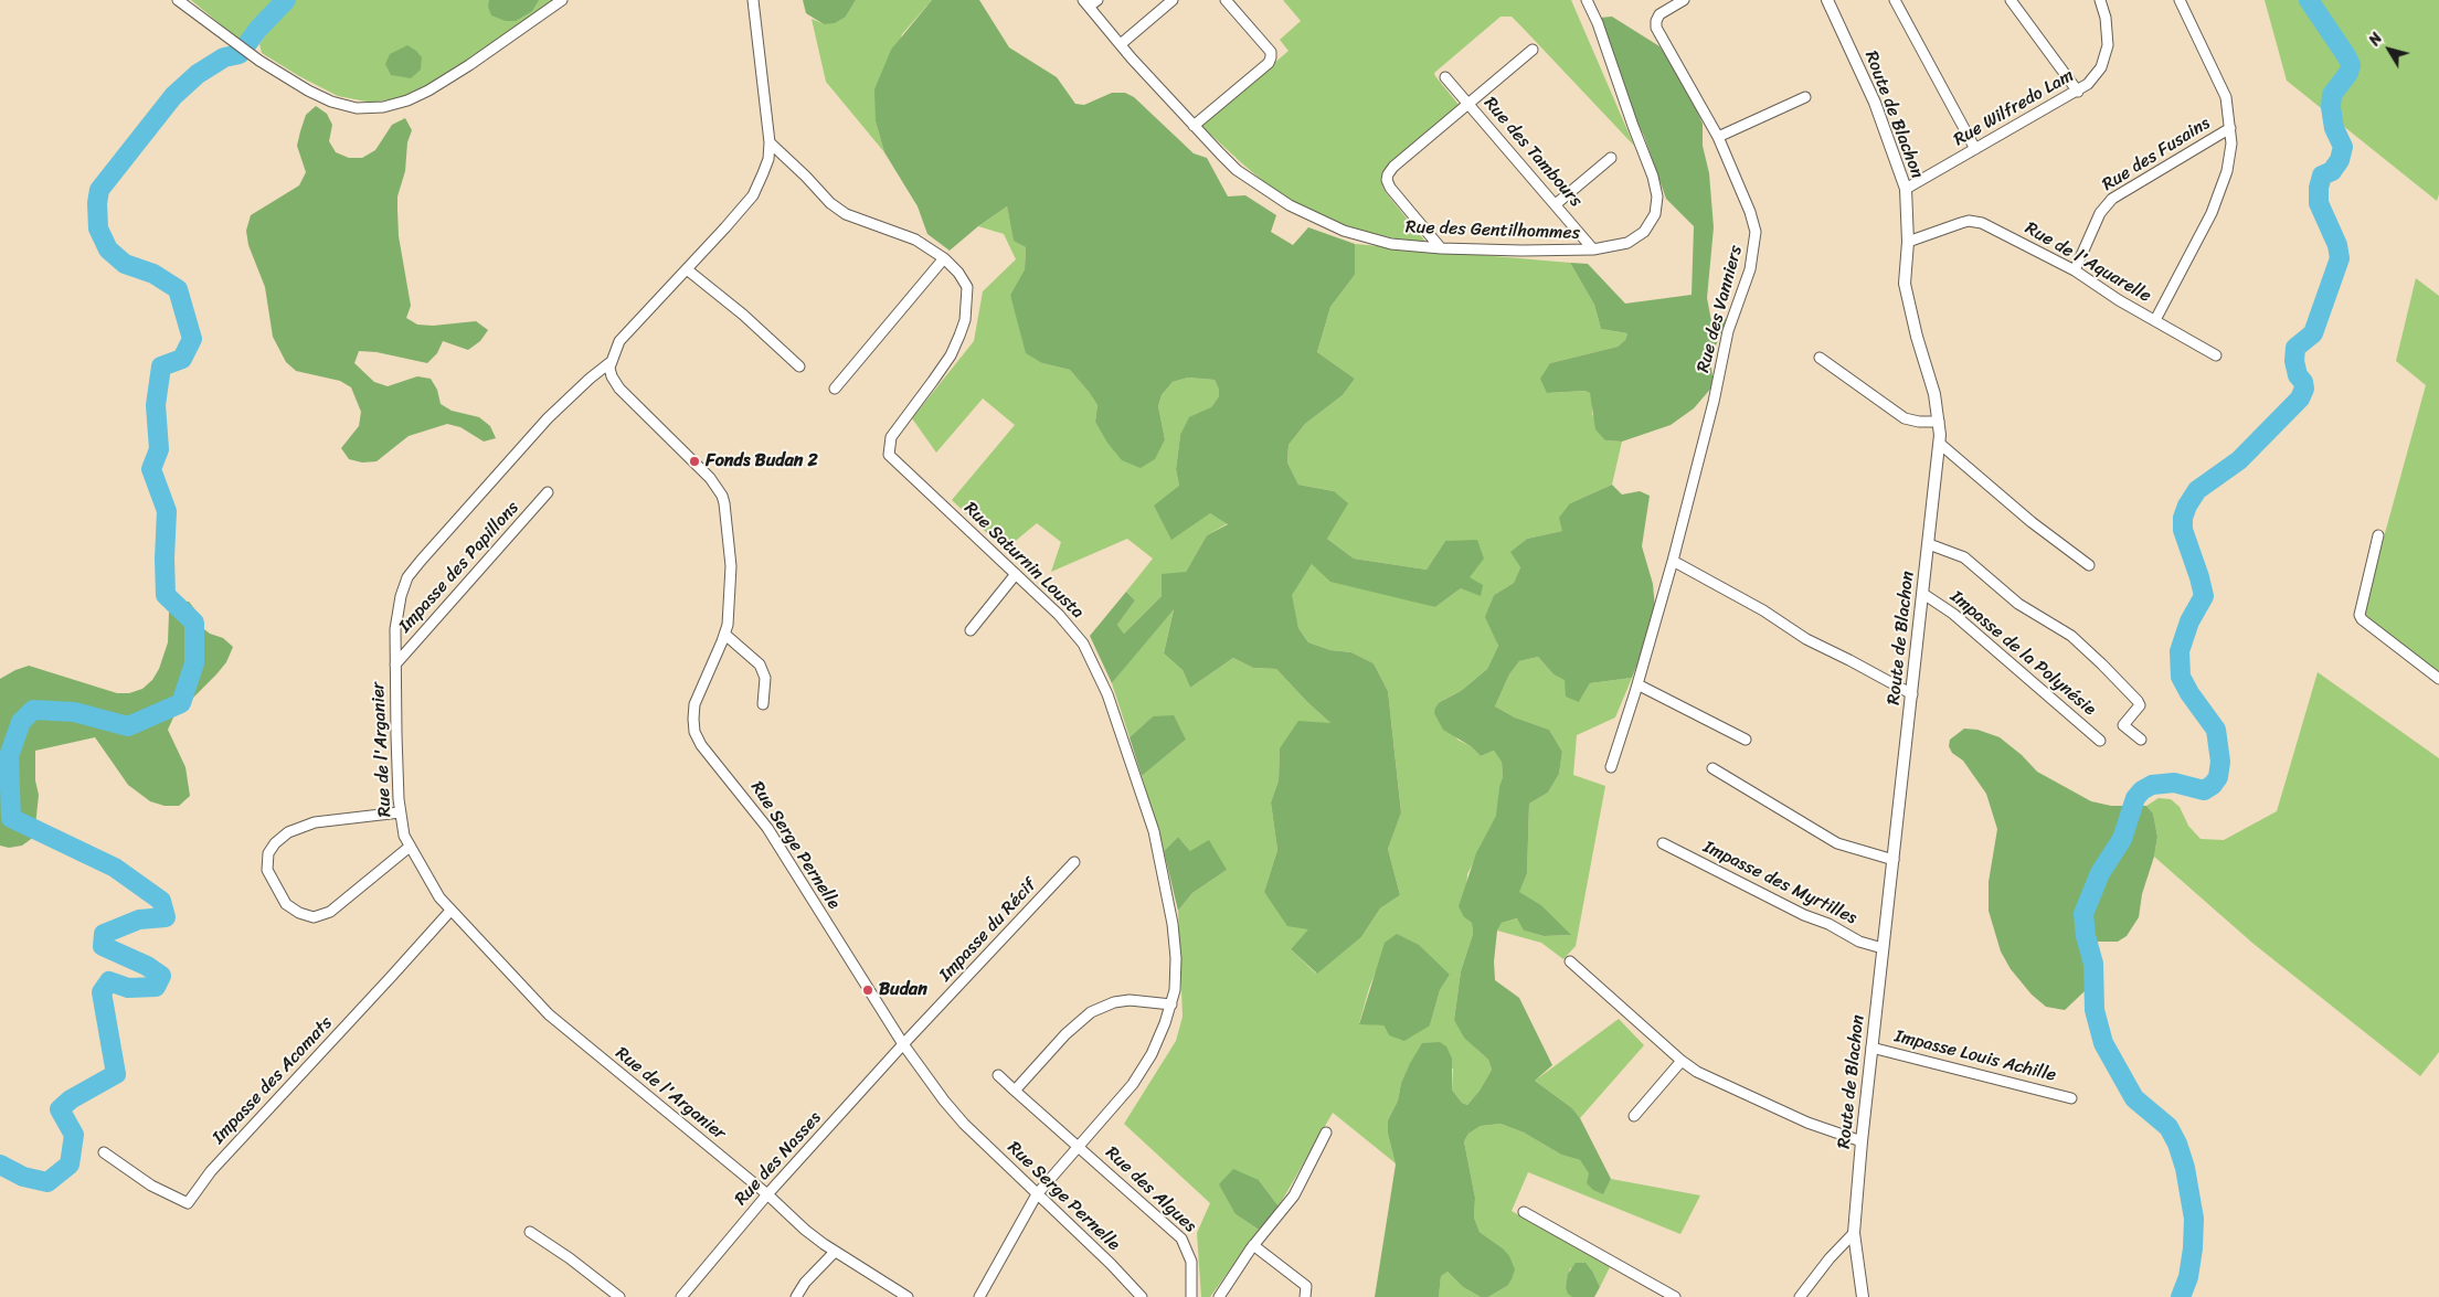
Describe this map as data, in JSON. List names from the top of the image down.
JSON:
{
  "streets": {
    "street": [
      "Rue Wilfredo Lam",
      "Route de Blachon",
      "Rue des Tambours",
      "Rue des Fusains",
      "Rue des Gentilhommes",
      "Rue de l'Aquarelle",
      "Rue des Vanniers",
      "Rue Saturnin Lousta",
      "Impasse des Papillons",
      "Impasse de la Polynésie",
      "Rue de l'Arganier",
      "Rue Serge Pernelle",
      "Impasse des Myrtilles",
      "Impasse du Récif",
      "Impasse Louis Achille",
      "Impasse des Acomats",
      "Rue des Nasses",
      "Rue des Algues"
    ]
  },
  "crossings": [
    ["Rue Wilfredo Lam", "Route de Blachon"],
    ["Route de Blachon", "Rue de l'Aquarelle"],
    ["Route de Blachon", "Impasse de la Polynésie"],
    ["Route de Blachon", "Impasse des Myrtilles"],
    ["Route de Blachon", "Impasse Louis Achille"],
    ["Rue des Tambours", "Rue des Gentilhommes"],
    ["Rue des Fusains", "Rue de l'Aquarelle"],
    ["Rue Saturnin Lousta", "Rue Serge Pernelle"],
    ["Rue Saturnin Lousta", "Rue des Algues"],
    ["Impasse des Papillons", "Rue de l'Arganier"],
    ["Rue de l'Arganier", "Rue Serge Pernelle"],
    ["Rue de l'Arganier", "Impasse des Acomats"],
    ["Rue de l'Arganier", "Rue des Nasses"],
    ["Rue Serge Pernelle", "Impasse du Récif"],
    ["Rue Serge Pernelle", "Rue des Nasses"],
    ["Impasse du Récif", "Rue des Nasses"]
  ],
  "places": ["Fonds Budan 2", "Budan"],
  "north": "top left"
}
